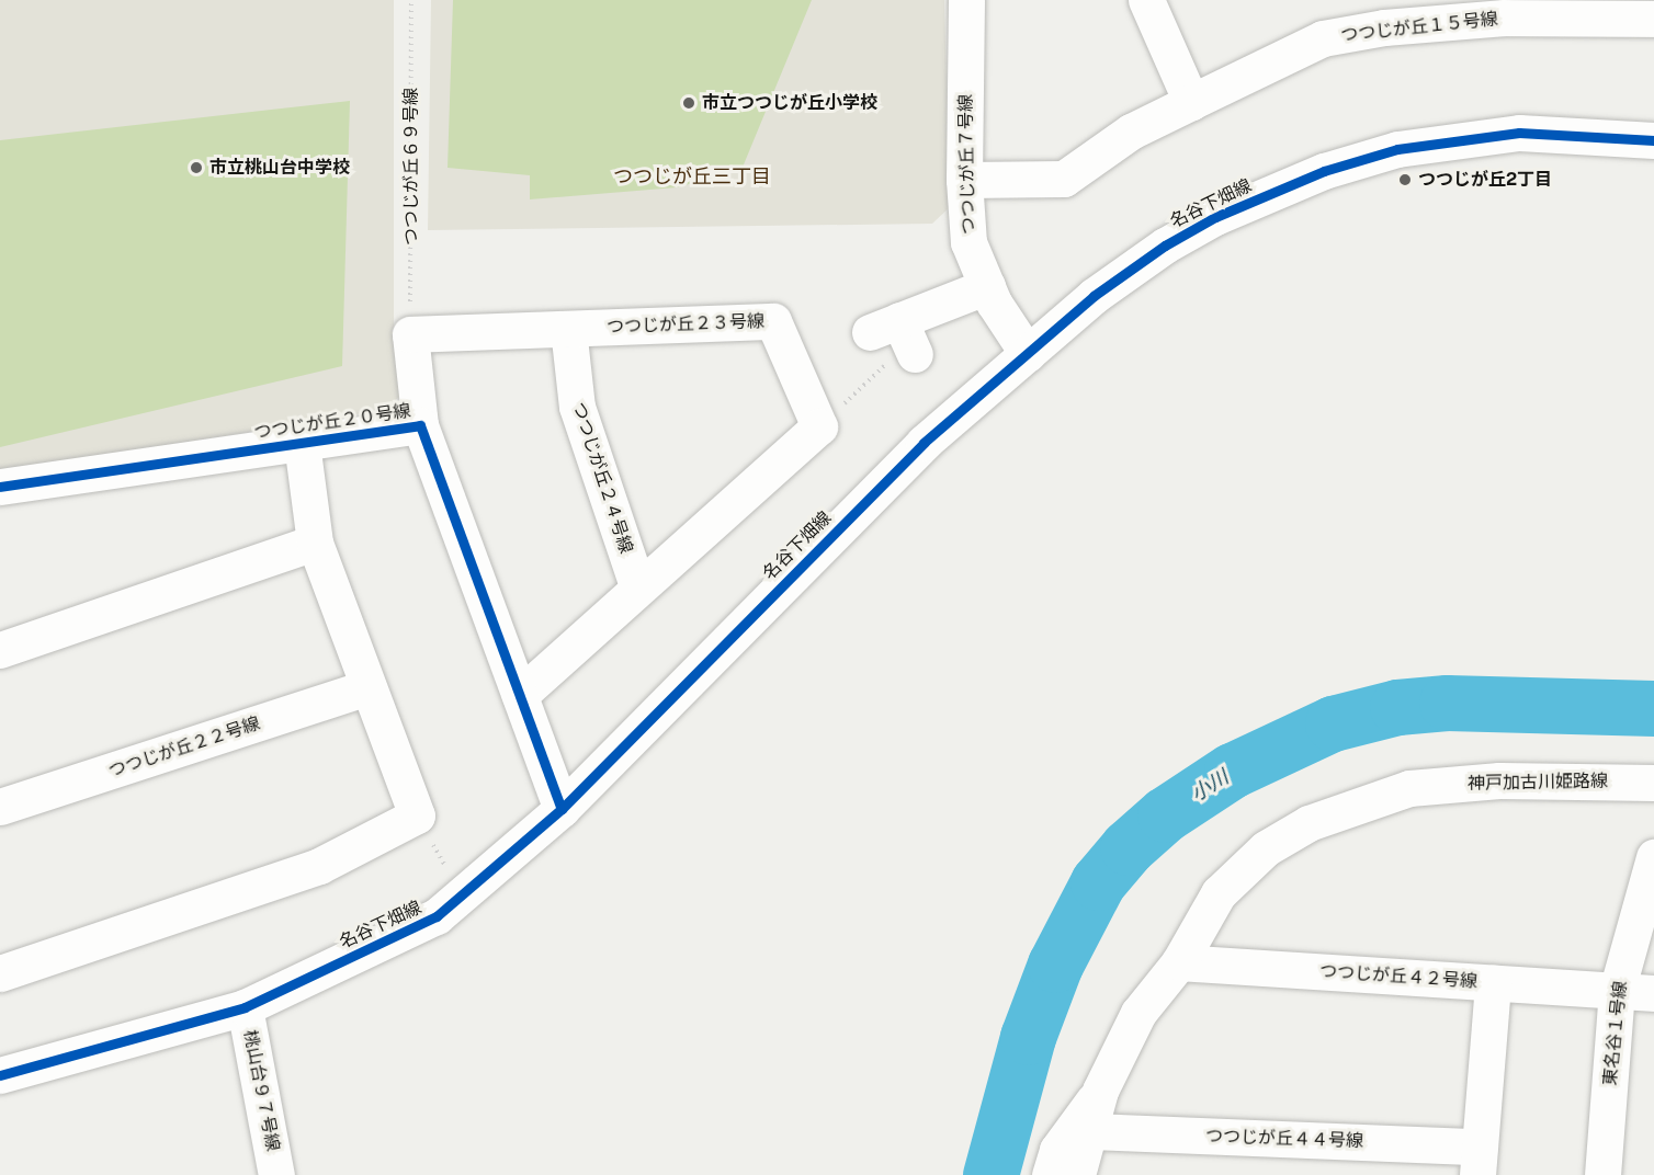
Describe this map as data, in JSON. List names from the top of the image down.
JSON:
{
  "streets": {
    "street": [
      "つつじが丘１５号線",
      "つつじが丘７号線",
      "名谷下畑線",
      "つつじが丘２３号線",
      "つつじが丘２０号線",
      "つつじが丘２４号線",
      "つつじが丘２２号線",
      "神戸加古川姫路線",
      "つつじが丘４２号線",
      "東名谷１号線",
      "桃山台９７号線",
      "つつじが丘４４号線"
    ],
    "path": ["つつじが丘６９号線"]
  },
  "crossings": [
    ["つつじが丘１５号線", "つつじが丘７号線"],
    ["つつじが丘７号線", "名谷下畑線"],
    ["つつじが丘６９号線", "つつじが丘２３号線"],
    ["名谷下畑線", "つつじが丘２０号線"],
    ["名谷下畑線", "桃山台９７号線"],
    ["つつじが丘２３号線", "つつじが丘２４号線"],
    ["神戸加古川姫路線", "つつじが丘４２号線"],
    ["神戸加古川姫路線", "つつじが丘４４号線"],
    ["つつじが丘４２号線", "東名谷１号線"]
  ],
  "districts": ["つつじが丘三丁目"],
  "water": ["小川"],
  "places": ["市立つつじが丘小学校", "市立桃山台中学校", "つつじが丘2丁目"]
}
